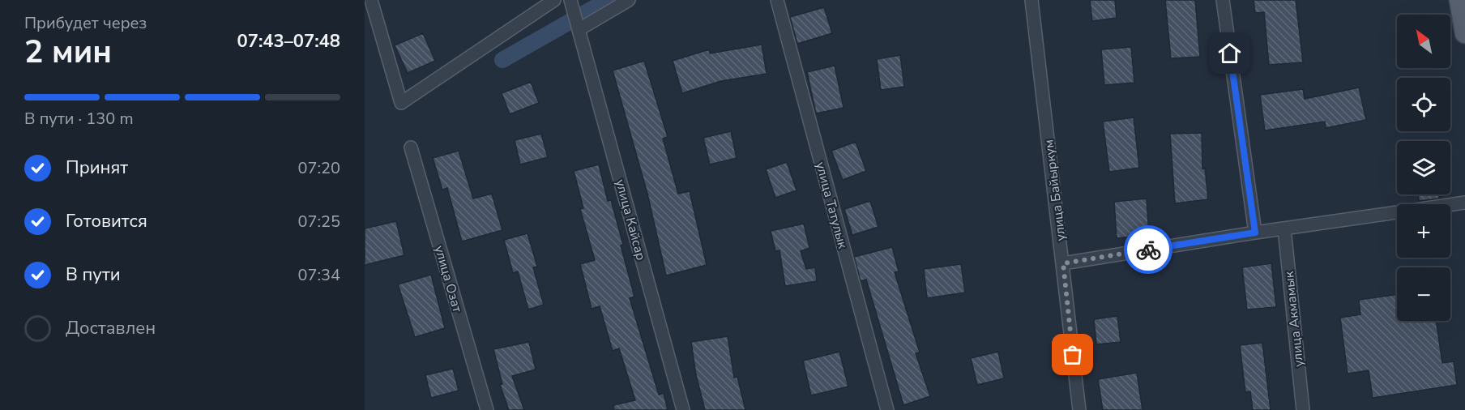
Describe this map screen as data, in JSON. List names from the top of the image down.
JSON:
{
  "streets": {
    "street": [
      "улица Байыркум",
      "улица Татулык",
      "улица Кайсар",
      "улица Озат",
      "улица Акмамык"
    ]
  },
  "north": "top left",
  "page": {
    "heading": ["2 мин", "Прибудет через", "07:43–07:48"],
    "map_buttons": ["+", "−"],
    "bar": "В пути · 130 m",
    "list": [
      ["Принят", "07:20"],
      ["Готовится", "07:25"],
      ["В пути", "07:34"],
      "Доставлен"
    ]
  }
}
